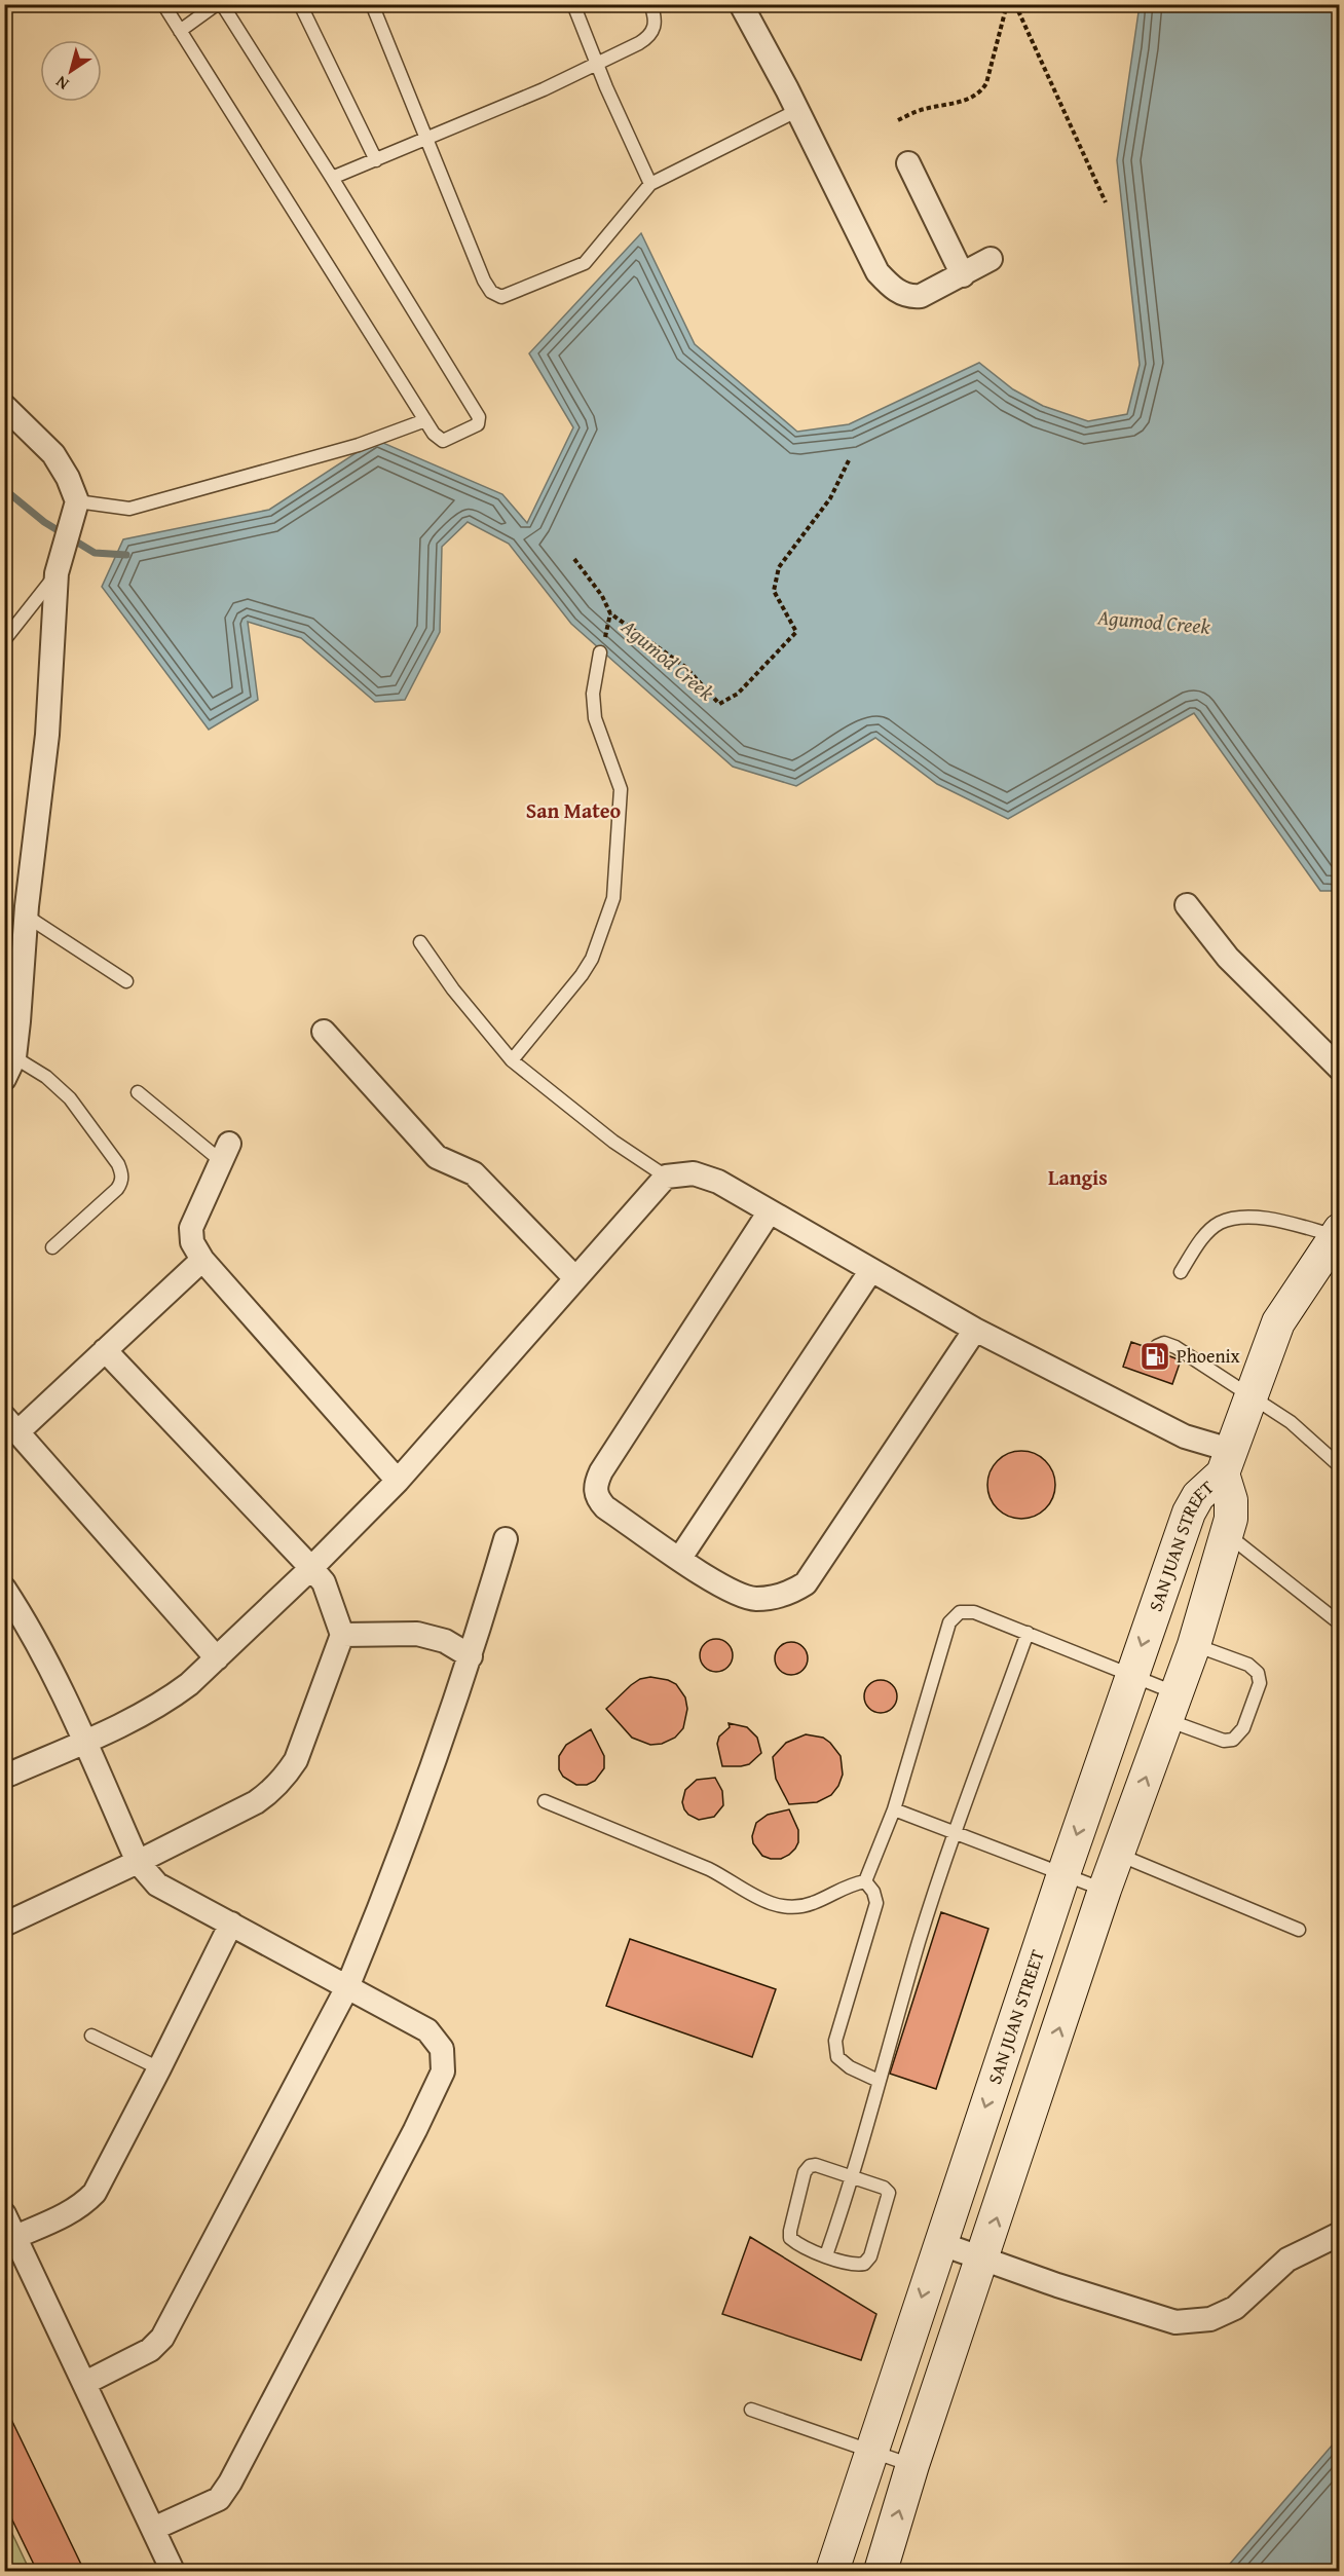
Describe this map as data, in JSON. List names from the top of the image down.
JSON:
{
  "streets": {
    "main road": ["SAN JUAN STREET"]
  },
  "districts": ["San Mateo", "Langis"],
  "water": ["Agumod Creek"],
  "places": {
    "fuel station": ["Phoenix"]
  },
  "north": "bottom left"
}
